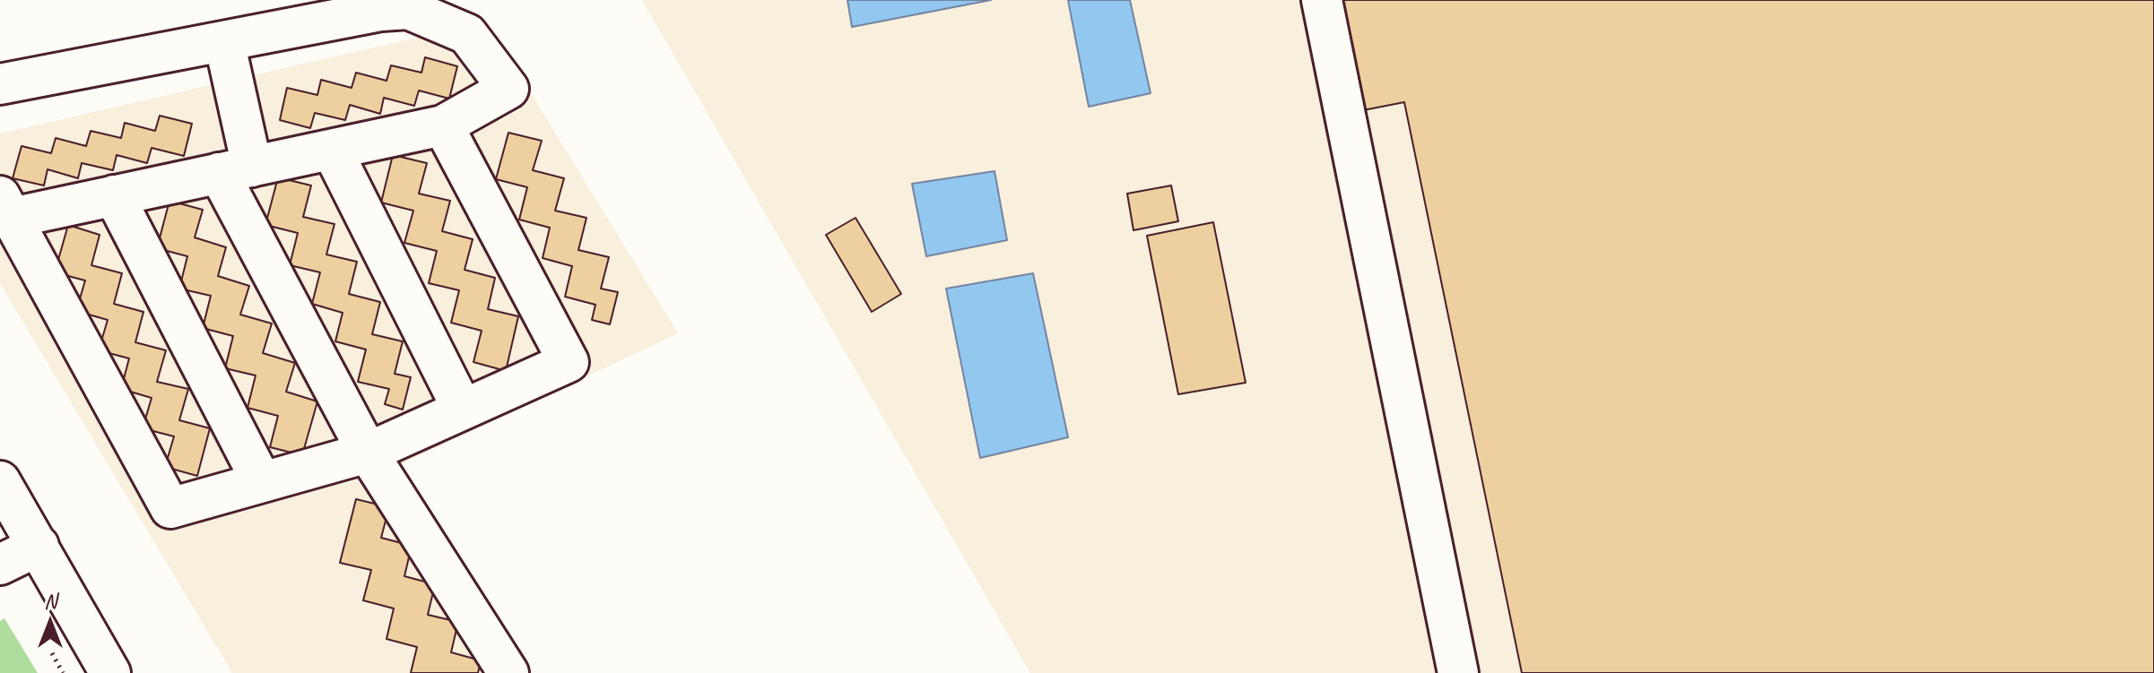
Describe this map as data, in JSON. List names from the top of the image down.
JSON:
{
  "north": "top"
}
